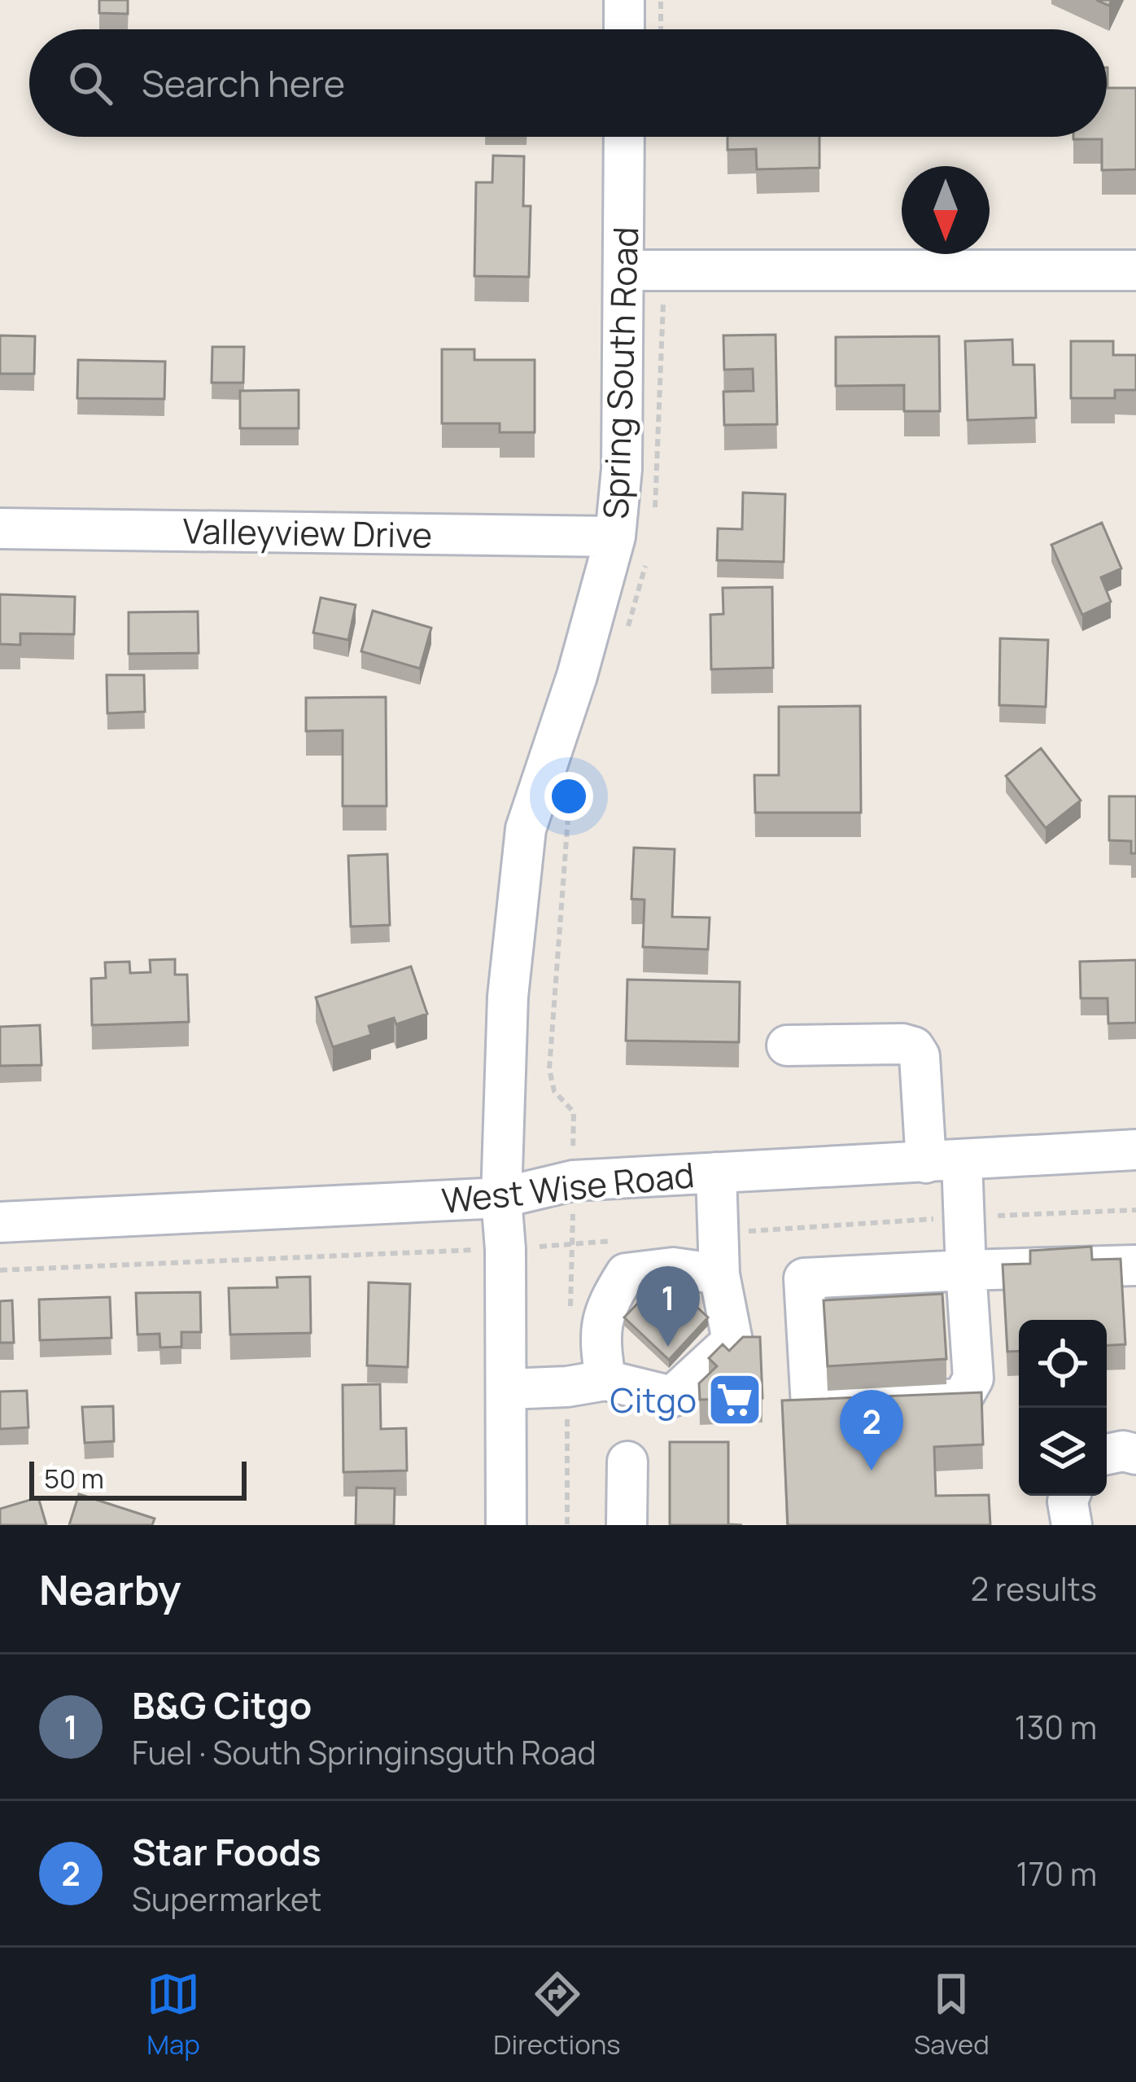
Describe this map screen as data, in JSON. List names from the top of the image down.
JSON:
{
  "streets": {
    "street": ["Spring South Road", "Valleyview Drive", "West Wise Road"]
  },
  "crossings": [
    ["Spring South Road", "Valleyview Drive"],
    ["Spring South Road", "West Wise Road"]
  ],
  "places": {
    "supermarket": ["Citgo"]
  },
  "scale_bar": "50 m",
  "north": "bottom",
  "page": {
    "search": "Search here",
    "pins": ["1", "2"],
    "scale": "50 m",
    "heading": ["Nearby", "2 results"],
    "list": [
      {
        "mark": "1",
        "name": "B&G Citgo",
        "note": "Fuel · South Springinsguth Road",
        "value": "130 m"
      },
      {
        "mark": "2",
        "name": "Star Foods",
        "note": "Supermarket",
        "value": "170 m"
      }
    ],
    "nav": ["Map", "Directions", "Saved"]
  }
}
